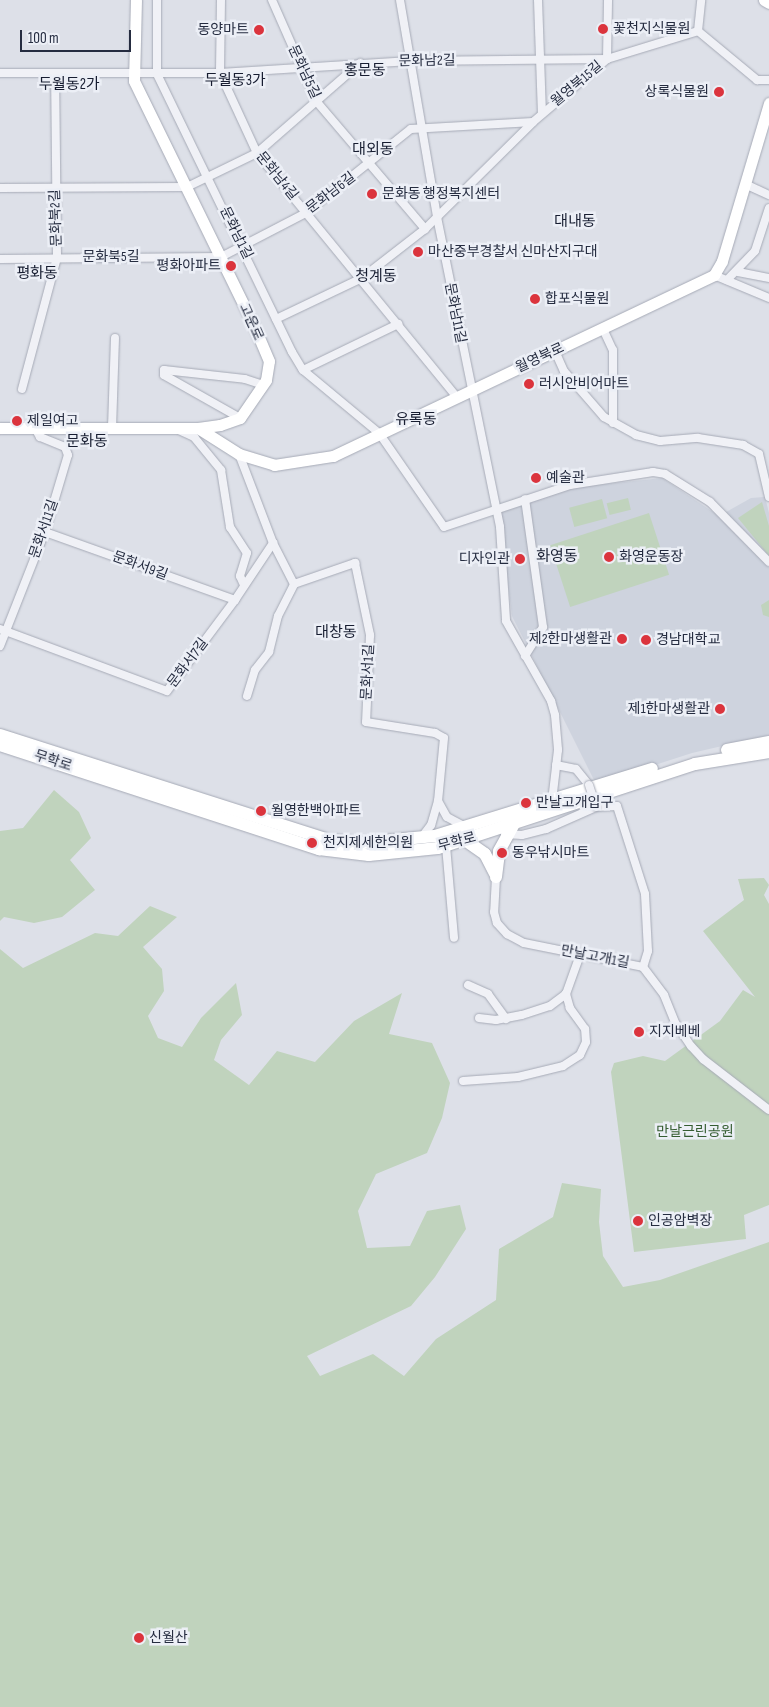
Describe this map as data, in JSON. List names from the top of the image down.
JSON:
{
  "streets": {
    "main road": ["고운로", "월영북로", "무학로"],
    "street": [
      "문화남2길",
      "문화남5길",
      "월영북15길",
      "문화남4길",
      "문화남6길",
      "문화북2길",
      "문화남1길",
      "문화북5길",
      "문화남11길",
      "문화서11길",
      "문화서9길",
      "문화서7길",
      "문화서1길",
      "만날고개1길"
    ]
  },
  "crossings": [
    ["문화남2길", "문화남5길"],
    ["문화남2길", "월영북15길"],
    ["문화남2길", "문화남4길"],
    ["문화남2길", "문화북2길"],
    ["문화남2길", "문화남1길"],
    ["문화남2길", "문화남11길"],
    ["문화남2길", "고운로"],
    ["문화남5길", "월영북15길"],
    ["문화남5길", "문화남6길"],
    ["월영북15길", "문화남4길"],
    ["월영북15길", "문화남6길"],
    ["월영북15길", "문화남1길"],
    ["월영북15길", "문화남11길"],
    ["문화남4길", "문화남6길"],
    ["문화남4길", "월영북로"],
    ["문화남6길", "문화남1길"],
    ["문화남6길", "문화북5길"],
    ["문화남6길", "문화남11길"],
    ["문화남6길", "고운로"],
    ["문화북2길", "문화북5길"],
    ["문화남1길", "문화남11길"],
    ["문화남1길", "월영북로"],
    ["문화북5길", "고운로"],
    ["문화남11길", "월영북로"],
    ["문화남11길", "무학로"],
    ["문화서11길", "문화서9길"],
    ["문화서11길", "문화서7길"],
    ["문화서9길", "문화서7길"],
    ["문화서1길", "무학로"]
  ],
  "districts": [
    "홍문동",
    "두월동3가",
    "두월동2가",
    "대외동",
    "대내동",
    "평화동",
    "청계동",
    "유록동",
    "문화동",
    "화영동",
    "대창동"
  ],
  "parks": ["만날근린공원"],
  "places": [
    "꽃천지식물원",
    "동양마트",
    "상록식물원",
    "문화동 행정복지센터",
    "마산중부경찰서 신마산지구대",
    "평화아파트",
    "합포식물원",
    "러시안비어마트",
    "제일여고",
    "예술관",
    "화영운동장",
    "디자인관",
    "제2한마생활관",
    "경남대학교",
    "제1한마생활관",
    "만날고개입구",
    "월영한백아파트",
    "천지제세한의원",
    "동우낚시마트",
    "지지베베",
    "인공암벽장",
    "신월산"
  ],
  "scale_bar": "100 m"
}
